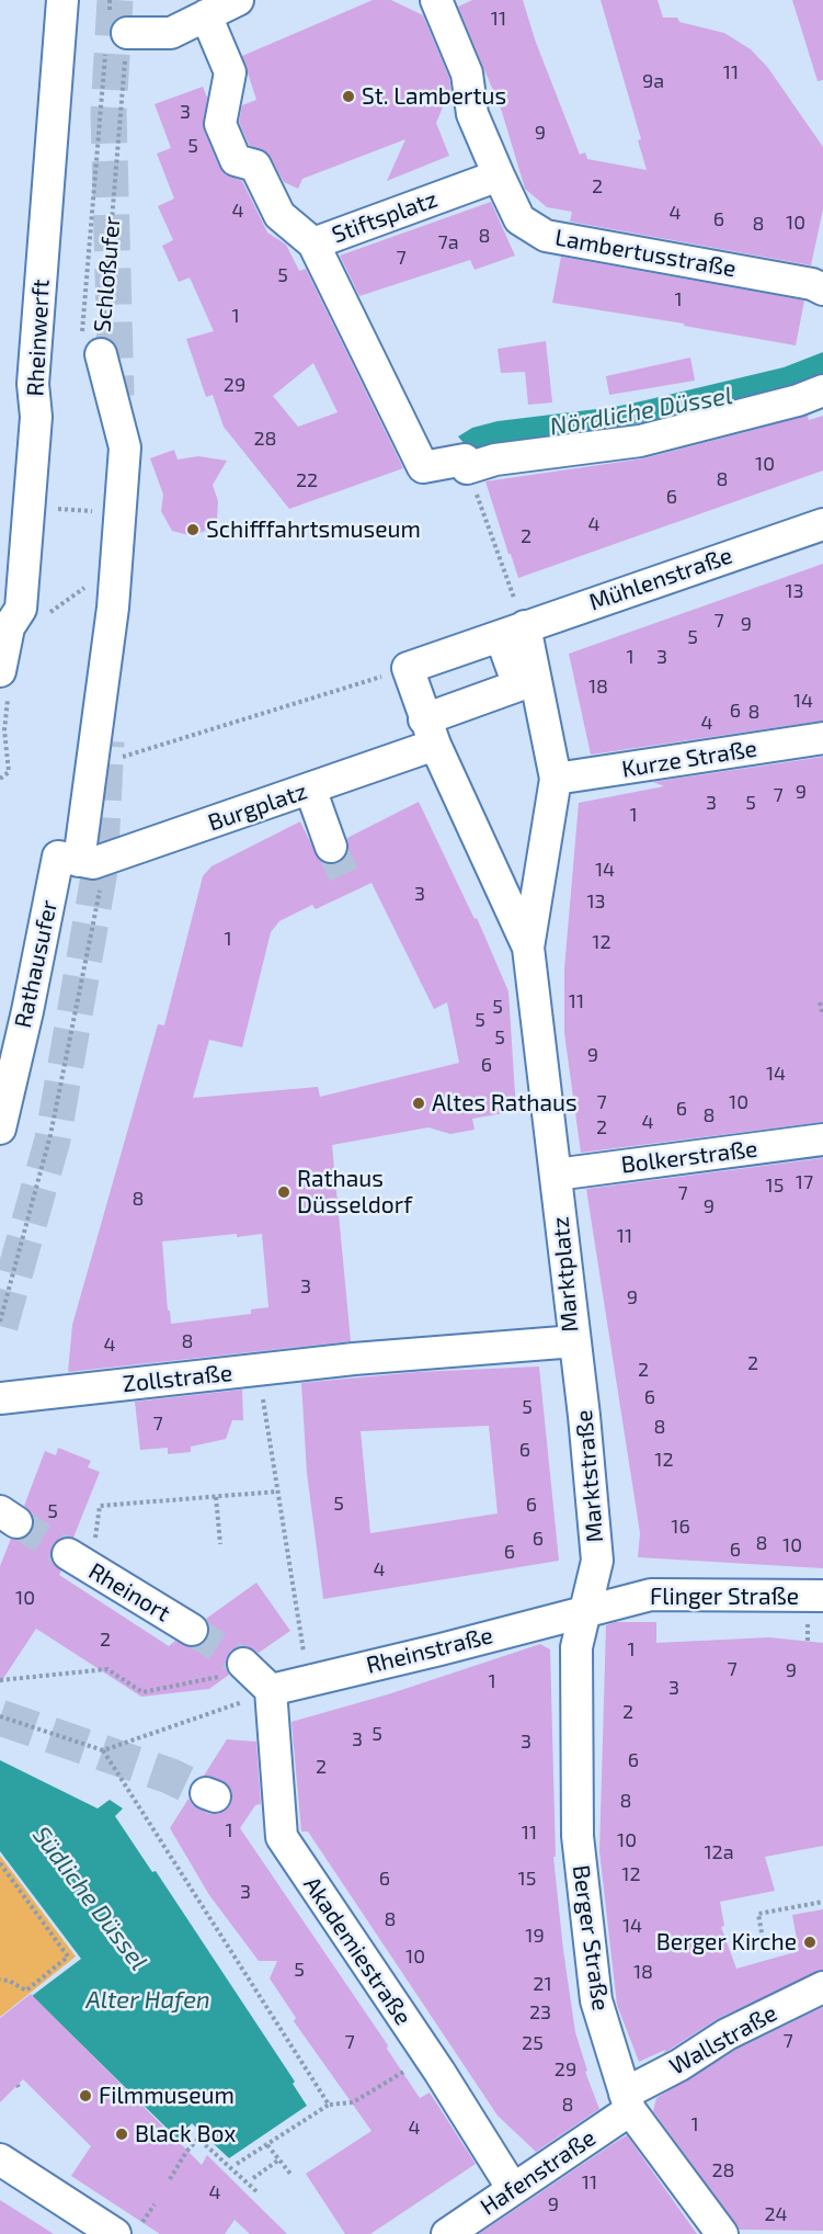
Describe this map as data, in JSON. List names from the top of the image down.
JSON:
{
  "streets": {
    "street": [
      "Stiftsplatz",
      "Lambertusstraße",
      "Schloßufer",
      "Rheinwerft",
      "Mühlenstraße",
      "Kurze Straße",
      "Burgplatz",
      "Rathausufer",
      "Bolkerstraße",
      "Marktplatz",
      "Zollstraße",
      "Marktstraße",
      "Rheinort",
      "Flinger Straße",
      "Rheinstraße",
      "Berger Straße",
      "Akademiestraße",
      "Wallstraße",
      "Hafenstraße"
    ]
  },
  "crossings": [
    ["Stiftsplatz", "Lambertusstraße"],
    ["Schloßufer", "Burgplatz"],
    ["Schloßufer", "Rathausufer"],
    ["Mühlenstraße", "Burgplatz"],
    ["Burgplatz", "Rathausufer"],
    ["Bolkerstraße", "Marktplatz"],
    ["Marktplatz", "Zollstraße"],
    ["Marktplatz", "Marktstraße"],
    ["Marktstraße", "Flinger Straße"],
    ["Marktstraße", "Rheinstraße"],
    ["Marktstraße", "Berger Straße"],
    ["Flinger Straße", "Rheinstraße"],
    ["Flinger Straße", "Berger Straße"],
    ["Rheinstraße", "Berger Straße"],
    ["Rheinstraße", "Akademiestraße"],
    ["Berger Straße", "Wallstraße"],
    ["Berger Straße", "Hafenstraße"],
    ["Akademiestraße", "Hafenstraße"],
    ["Wallstraße", "Hafenstraße"]
  ],
  "water": ["Nördliche Düssel", "Südliche Düssel", "Alter Hafen"],
  "places": [
    "St. Lambertus",
    "Schifffahrtsmuseum",
    "Altes Rathaus",
    "Rathaus Düsseldorf",
    "Berger Kirche",
    "Filmmuseum",
    "Black Box"
  ],
  "house_numbers": [
    "11",
    "11",
    "9a",
    "3",
    "9",
    "5",
    "2",
    "4",
    "4",
    "6",
    "10",
    "8",
    "8",
    "7a",
    "7",
    "5",
    "1",
    "1",
    "29",
    "28",
    "10",
    "8",
    "22",
    "6",
    "4",
    "2",
    "13",
    "7",
    "9",
    "5",
    "1",
    "3",
    "18",
    "14",
    "6",
    "8",
    "4",
    "9",
    "7",
    "3",
    "5",
    "1",
    "14",
    "3",
    "13",
    "1",
    "12",
    "11",
    "5",
    "5",
    "5",
    "9",
    "6",
    "14",
    "7",
    "10",
    "6",
    "8",
    "4",
    "2",
    "17",
    "15",
    "7",
    "8",
    "9",
    "11",
    "3",
    "9",
    "8",
    "4",
    "2",
    "2",
    "6",
    "5",
    "7",
    "8",
    "6",
    "12",
    "5",
    "6",
    "5",
    "16",
    "6",
    "8",
    "10",
    "6",
    "6",
    "4",
    "10",
    "2",
    "1",
    "7",
    "9",
    "1",
    "3",
    "2",
    "5",
    "3",
    "3",
    "6",
    "2",
    "8",
    "1",
    "11",
    "10",
    "12a",
    "12",
    "6",
    "15",
    "3",
    "8",
    "14",
    "19",
    "10",
    "5",
    "18",
    "21",
    "23",
    "7",
    "7",
    "25",
    "29",
    "8",
    "1",
    "4",
    "28",
    "11",
    "4",
    "9",
    "24"
  ]
}
